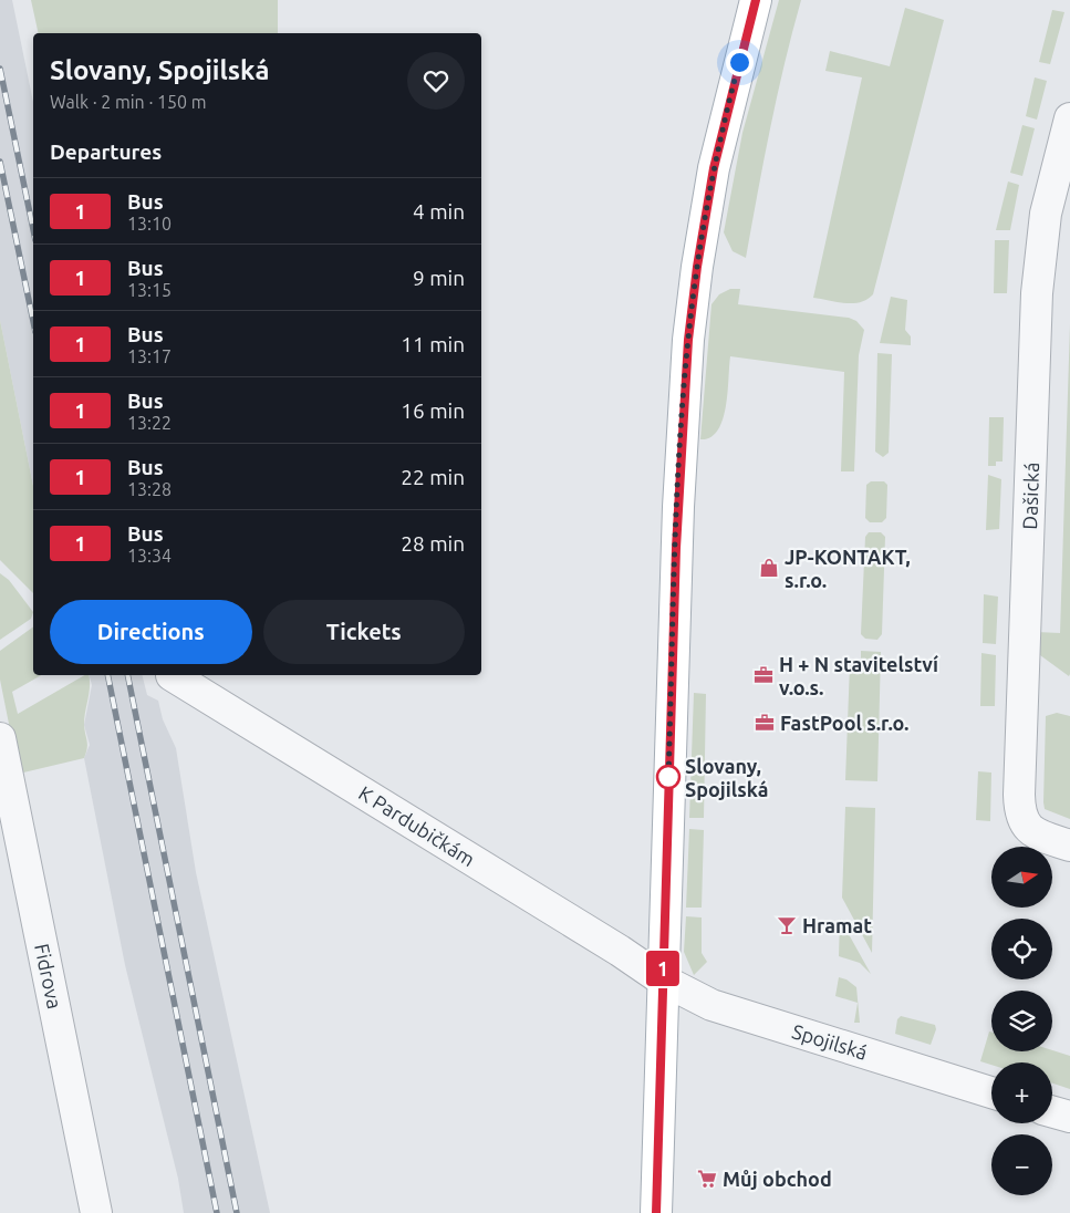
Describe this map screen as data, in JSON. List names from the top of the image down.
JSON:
{
  "streets": {
    "street": [
      "Dašická",
      "K Pardubičkám",
      "Fidrova",
      "Spojilská"
    ]
  },
  "crossings": [
    ["K Pardubičkám", "Spojilská"]
  ],
  "places": {
    "shop": ["JP-KONTAKT, s.r.o."],
    "office": ["H + N stavitelství v.o.s.", "FastPool s.r.o."],
    "other": ["Slovany, Spojilská"],
    "bar": ["Hramat"],
    "supermarket": ["Můj obchod"]
  },
  "lines": ["bus line 1"],
  "north": "right",
  "page": {
    "on_map": "1",
    "heading": [
      ["Slovany, Spojilská", "Walk · 2 min · 150 m"],
      "Departures"
    ],
    "list": [
      {
        "mark": "1",
        "name": "Bus",
        "note": "13:10",
        "value": "4 min"
      },
      {
        "mark": "1",
        "name": "Bus",
        "note": "13:15",
        "value": "9 min"
      },
      {
        "mark": "1",
        "name": "Bus",
        "note": "13:17",
        "value": "11 min"
      },
      {
        "mark": "1",
        "name": "Bus",
        "note": "13:22",
        "value": "16 min"
      },
      {
        "mark": "1",
        "name": "Bus",
        "note": "13:28",
        "value": "22 min"
      },
      {
        "mark": "1",
        "name": "Bus",
        "note": "13:34",
        "value": "28 min"
      }
    ],
    "buttons": ["Directions", "Tickets"],
    "map_buttons": ["+", "−"]
  }
}
